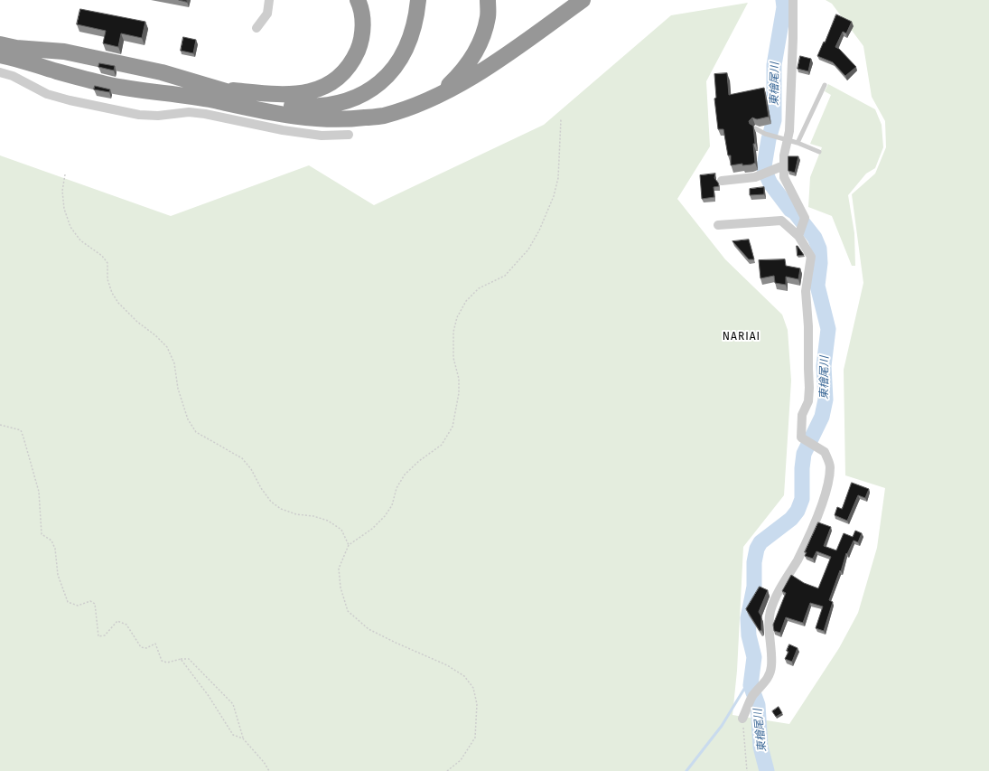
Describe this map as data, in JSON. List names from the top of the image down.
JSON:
{
  "districts": ["NARIAI"],
  "water": ["東檜尾川"]
}
